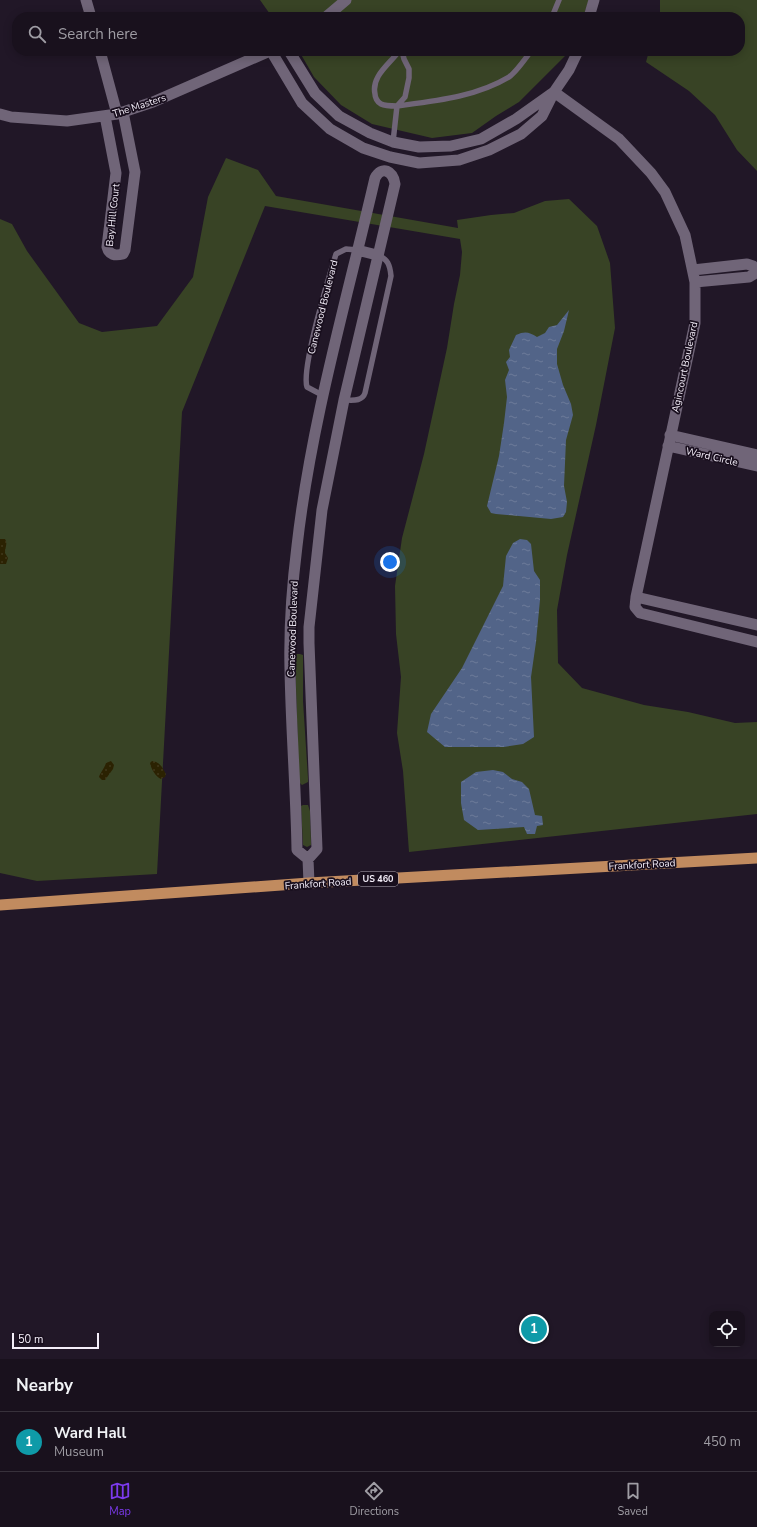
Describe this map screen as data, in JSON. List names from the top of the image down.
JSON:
{
  "streets": {
    "main road": ["Frankfort Road", "US 460"],
    "street": [
      "The Masters",
      "Bay Hill Court",
      "Canewood Boulevard",
      "Agincourt Boulevard",
      "Ward Circle"
    ]
  },
  "crossings": [
    ["The Masters", "Bay Hill Court"],
    ["Agincourt Boulevard", "Ward Circle"]
  ],
  "scale_bar": "50 m",
  "page": {
    "search": "Search here",
    "pins": "1",
    "scale": "50 m",
    "heading": "Nearby",
    "list": [
      {
        "mark": "1",
        "name": "Ward Hall",
        "note": "Museum",
        "value": "450 m"
      }
    ],
    "nav": ["Map", "Directions", "Saved"]
  }
}
